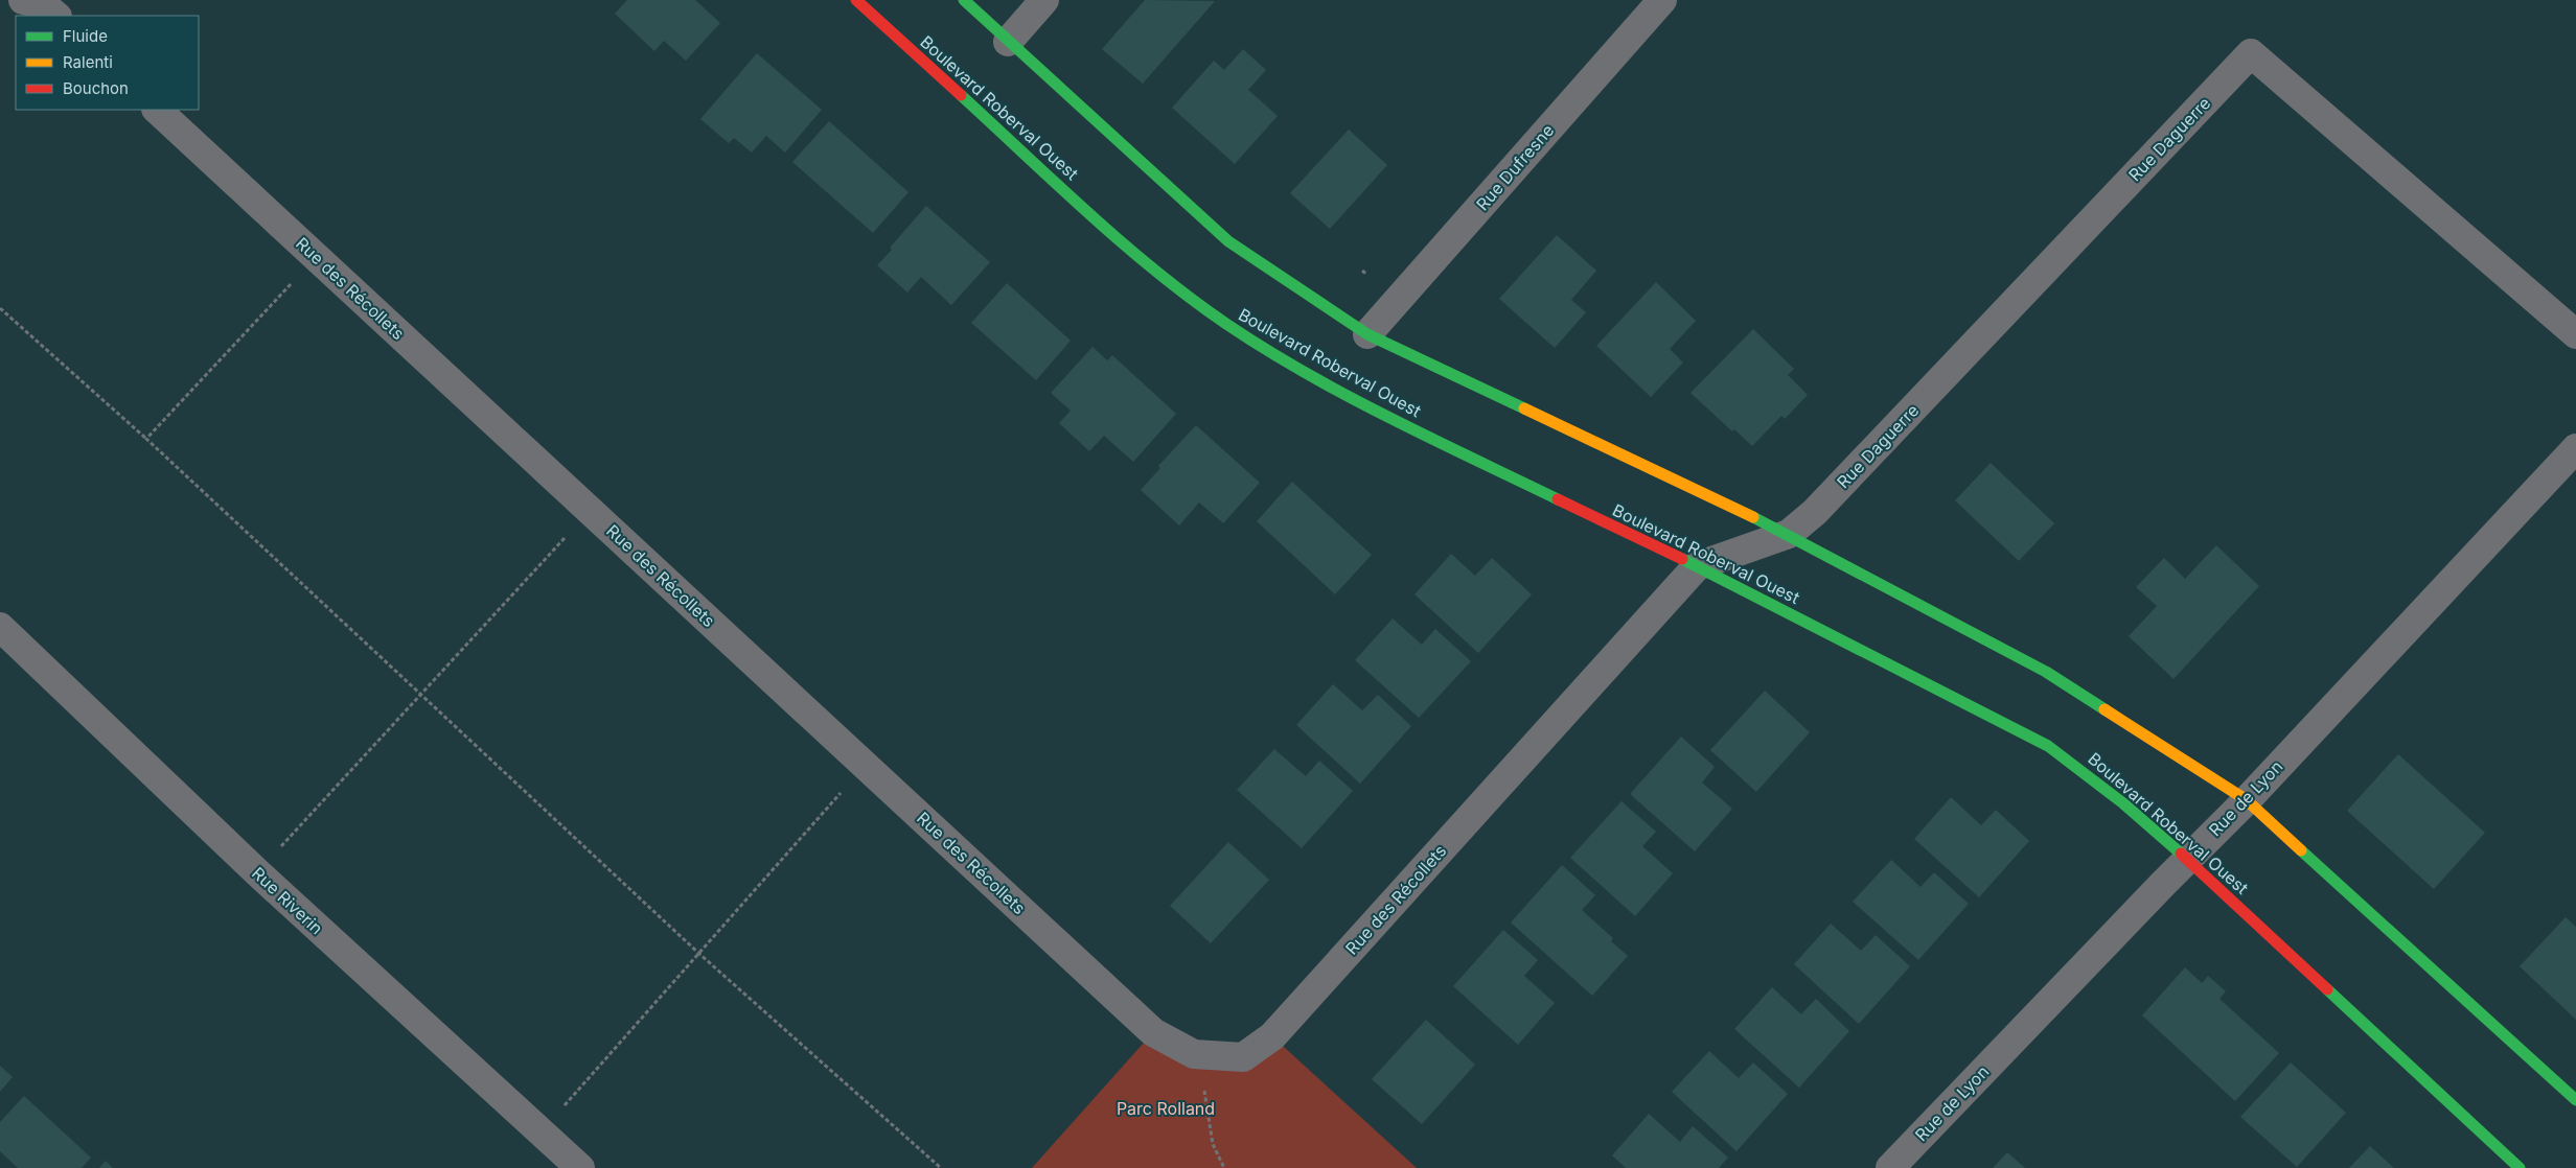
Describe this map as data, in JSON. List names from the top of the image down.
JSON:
{
  "streets": {
    "street": [
      "Boulevard Roberval Ouest",
      "Rue Daguerre",
      "Rue Dufresne",
      "Rue des Récollets",
      "Rue de Lyon",
      "Rue Riverin"
    ]
  },
  "crossings": [
    ["Boulevard Roberval Ouest", "Rue des Récollets"],
    ["Boulevard Roberval Ouest", "Rue de Lyon"],
    ["Rue Daguerre", "Rue des Récollets"]
  ],
  "parks": ["Parc Rolland"],
  "legend": ["Fluide", "Ralenti", "Bouchon"]
}
